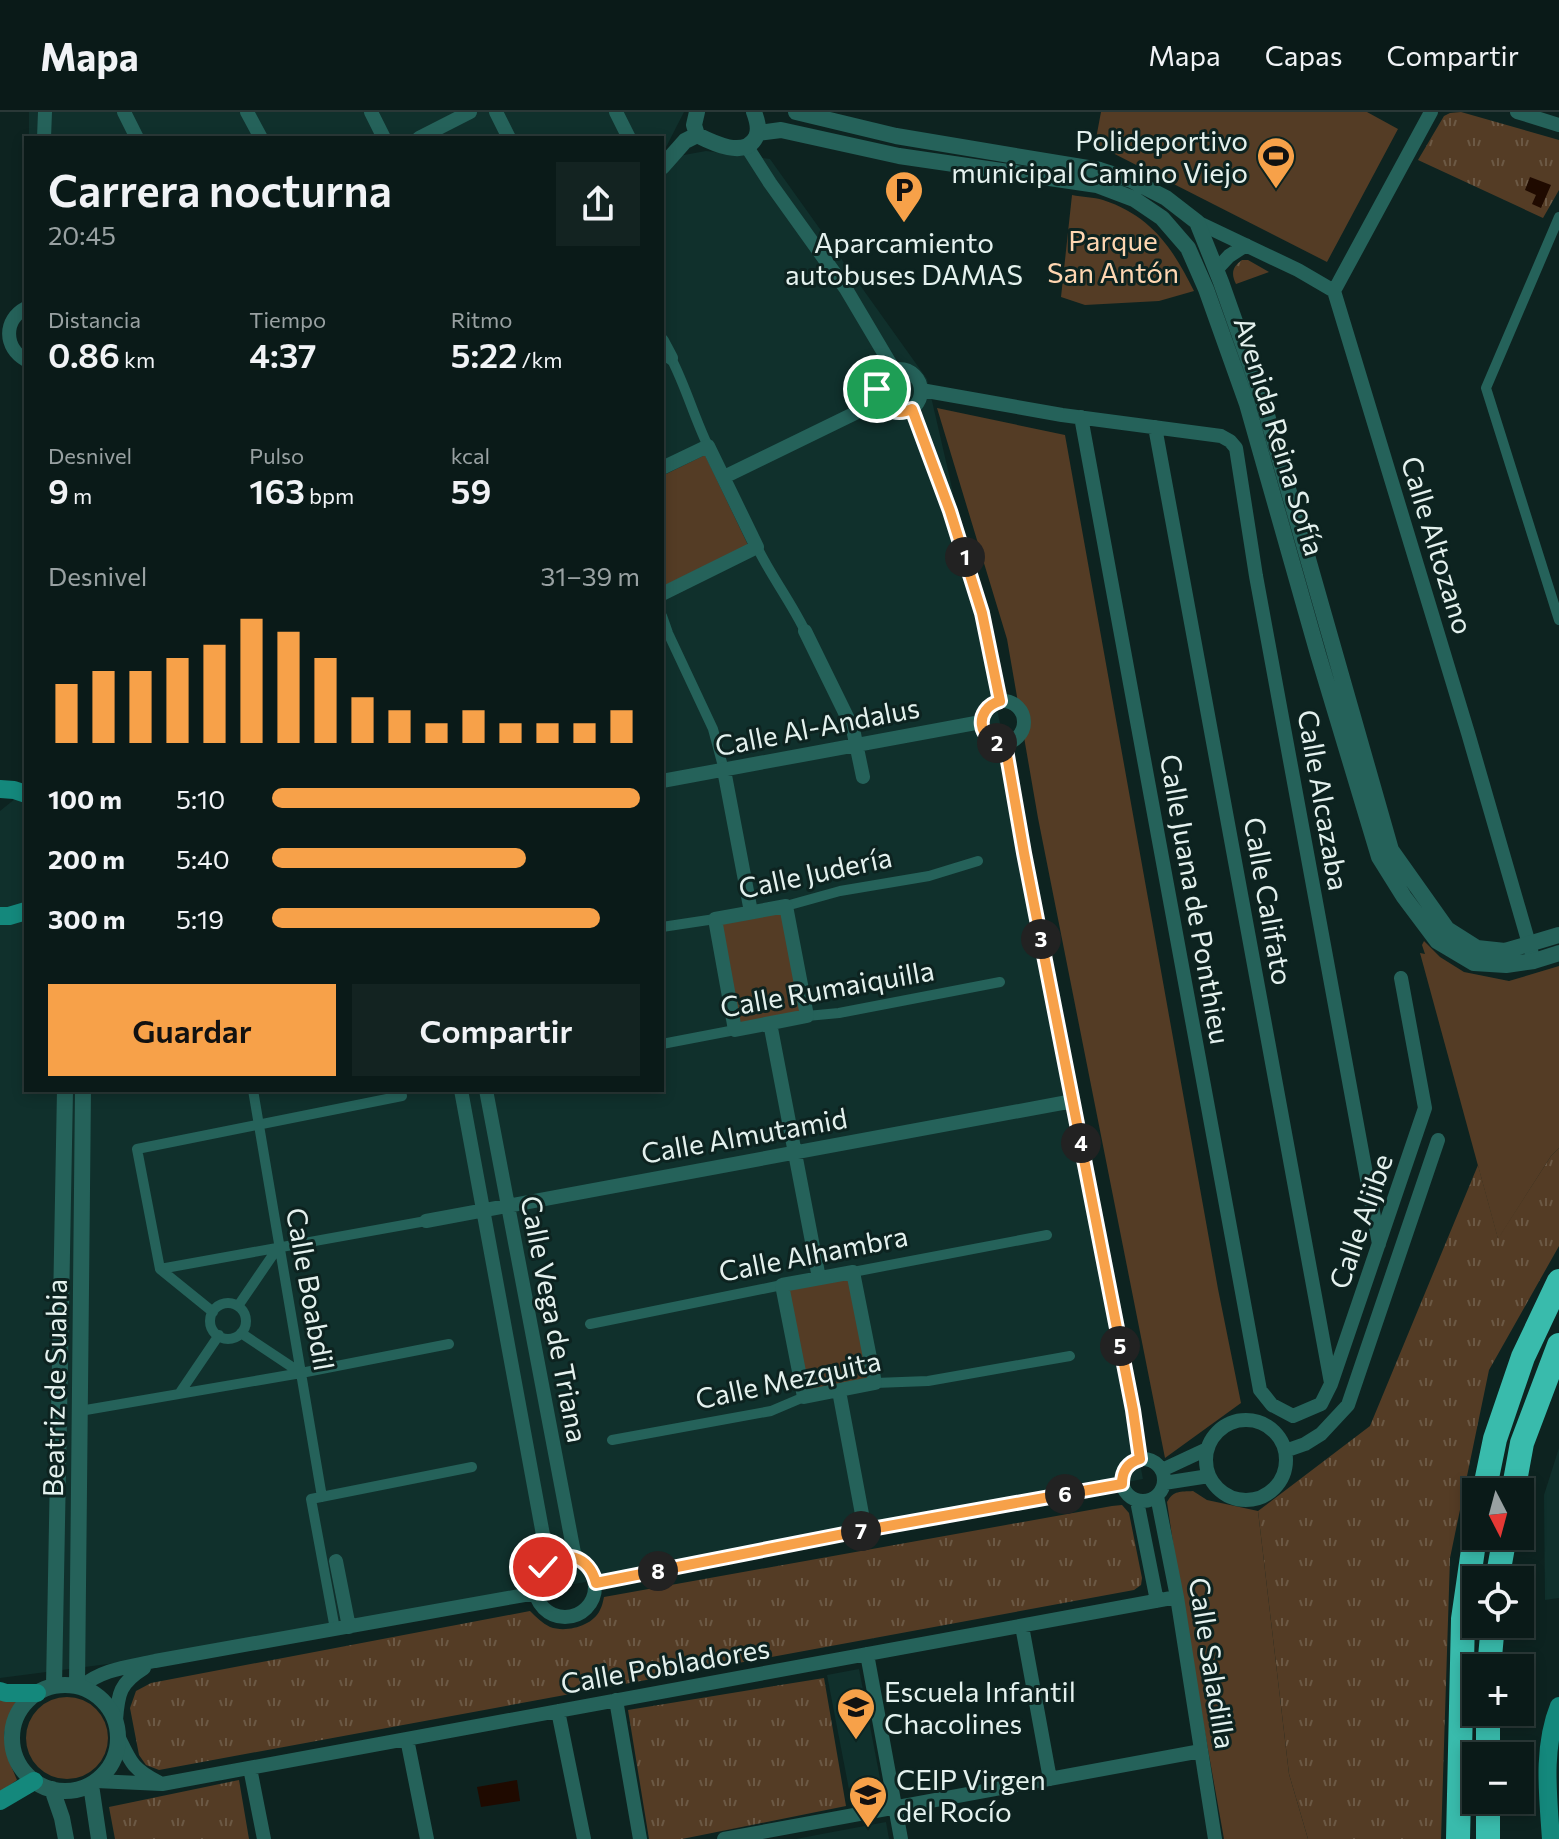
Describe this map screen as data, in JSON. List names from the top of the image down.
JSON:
{
  "streets": {
    "street": [
      "Avenida Reina Sofía",
      "Calle Altozano",
      "Calle Al-Andalus",
      "Calle Alcazaba",
      "Calle Judería",
      "Calle Juana de Ponthieu",
      "Calle Califato",
      "Calle Rumaiquilla",
      "Calle Almutamid",
      "Calle Aljibe",
      "Calle Alhambra",
      "Calle Boabdil",
      "Calle Vega de Triana",
      "Calle Mezquita",
      "Beatriz de Suabia",
      "Calle Saladilla",
      "Calle Pobladores"
    ]
  },
  "crossings": [
    ["Avenida Reina Sofía", "Calle Altozano"],
    ["Calle Alcazaba", "Calle Juana de Ponthieu"],
    ["Calle Alcazaba", "Calle Califato"],
    ["Calle Alcazaba", "Calle Aljibe"],
    ["Calle Juana de Ponthieu", "Calle Aljibe"],
    ["Calle Califato", "Calle Aljibe"],
    ["Calle Almutamid", "Calle Vega de Triana"],
    ["Beatriz de Suabia", "Calle Pobladores"],
    ["Calle Saladilla", "Calle Pobladores"]
  ],
  "parks": ["Parque San Antón"],
  "places": {
    "sports": ["Polideportivo municipal Camino Viejo"],
    "parking": ["Aparcamiento autobuses DAMAS"],
    "school or university": ["Escuela Infantil Chacolines", "CEIP Virgen del Rocío"]
  },
  "north": "bottom",
  "page": {
    "header": "Mapa",
    "nav": ["Mapa", "Capas", "Compartir"],
    "heading": ["Carrera nocturna", "20:45"],
    "stats": [
      ["Distancia", "0.86 km"],
      ["Tiempo", "4:37"],
      ["Ritmo", "5:22 /km"],
      ["Desnivel", "9 m"],
      ["Pulso", "163 bpm"],
      ["kcal", "59"]
    ],
    "pins": [
      "1",
      "2",
      "3",
      "4",
      "5",
      "6",
      "7",
      "8"
    ],
    "chart": ["Desnivel", "31–39 m"],
    "list": [
      {
        "name": "100 m",
        "note": "5:10"
      },
      {
        "name": "200 m",
        "note": "5:40"
      },
      {
        "name": "300 m",
        "note": "5:19"
      }
    ],
    "buttons": ["Guardar", "Compartir"],
    "map_buttons": ["+", "−"]
  }
}
